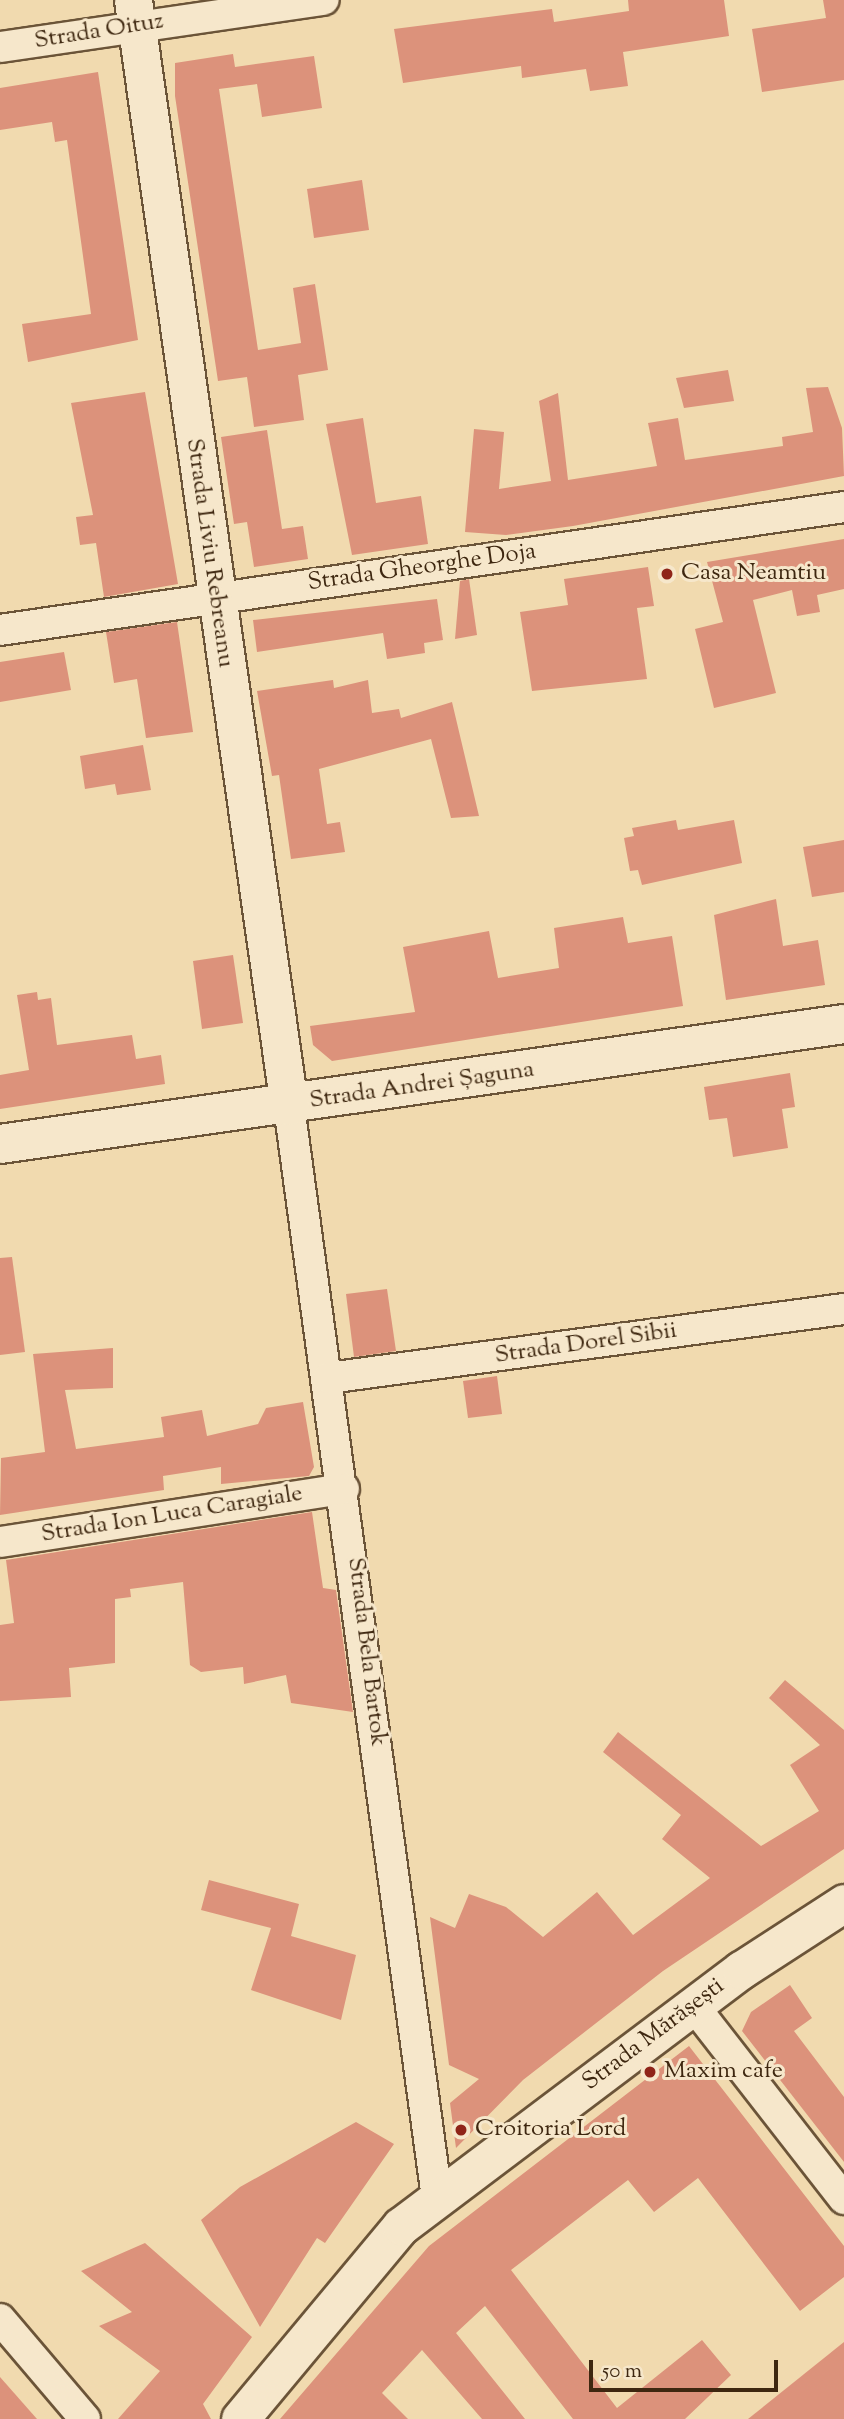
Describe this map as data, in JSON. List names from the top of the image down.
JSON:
{
  "streets": {
    "main road": ["Strada Andrei Șaguna"],
    "street": [
      "Strada Oituz",
      "Strada Liviu Rebreanu",
      "Strada Gheorghe Doja",
      "Strada Dorel Sibii",
      "Strada Ion Luca Caragiale",
      "Strada Bela Bartok",
      "Strada Mărășești"
    ]
  },
  "crossings": [
    ["Strada Oituz", "Strada Liviu Rebreanu"],
    ["Strada Liviu Rebreanu", "Strada Gheorghe Doja"],
    ["Strada Liviu Rebreanu", "Strada Andrei Șaguna"],
    ["Strada Liviu Rebreanu", "Strada Bela Bartok"],
    ["Strada Andrei Șaguna", "Strada Bela Bartok"],
    ["Strada Dorel Sibii", "Strada Bela Bartok"],
    ["Strada Ion Luca Caragiale", "Strada Bela Bartok"],
    ["Strada Bela Bartok", "Strada Mărășești"]
  ],
  "places": ["Casa Neamtiu", "Maxim cafe", "Croitoria Lord"],
  "scale_bar": "50 m"
}
